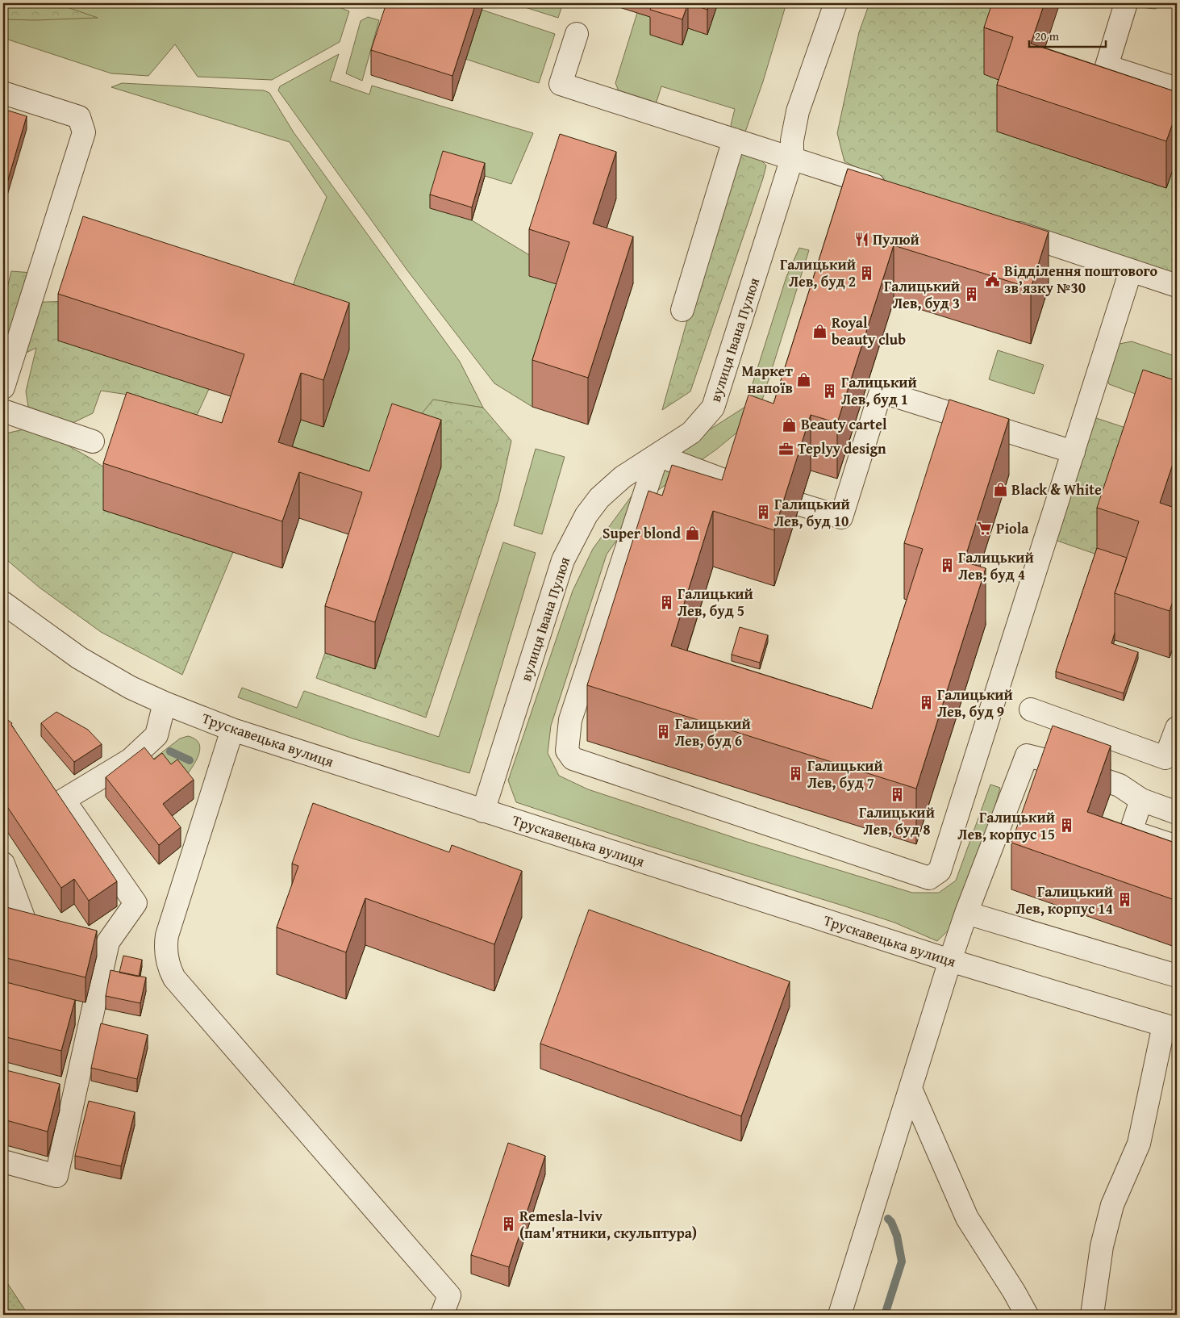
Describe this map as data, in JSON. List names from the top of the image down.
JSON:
{
  "streets": {
    "street": ["вулиця Івана Пулюя", "Трускавецька вулиця"]
  },
  "crossings": [
    ["вулиця Івана Пулюя", "Трускавецька вулиця"]
  ],
  "places": {
    "restaurant": ["Пулюй"],
    "building": [
      "Галицький Лев, буд 2",
      "Галицький Лев, буд 3",
      "Галицький Лев, буд 1",
      "Галицький Лев, буд 10",
      "Галицький Лев, буд 4",
      "Галицький Лев, буд 5",
      "Галицький Лев, буд 9",
      "Галицький Лев, буд 6",
      "Галицький Лев, буд 7",
      "Галицький Лев, буд 8",
      "Галицький Лев, корпус 15",
      "Галицький Лев, корпус 14",
      "Remesla-lviv (пам'ятники, скульптура)"
    ],
    "public building": ["Відділення поштового зв’язку №30"],
    "shop": [
      "Royal beauty club",
      "Маркет напоїв",
      "Beauty cartel",
      "Black & White",
      "Super blond"
    ],
    "office": ["Teplyy design"],
    "supermarket": ["Piola"]
  },
  "scale_bar": "20 m"
}
